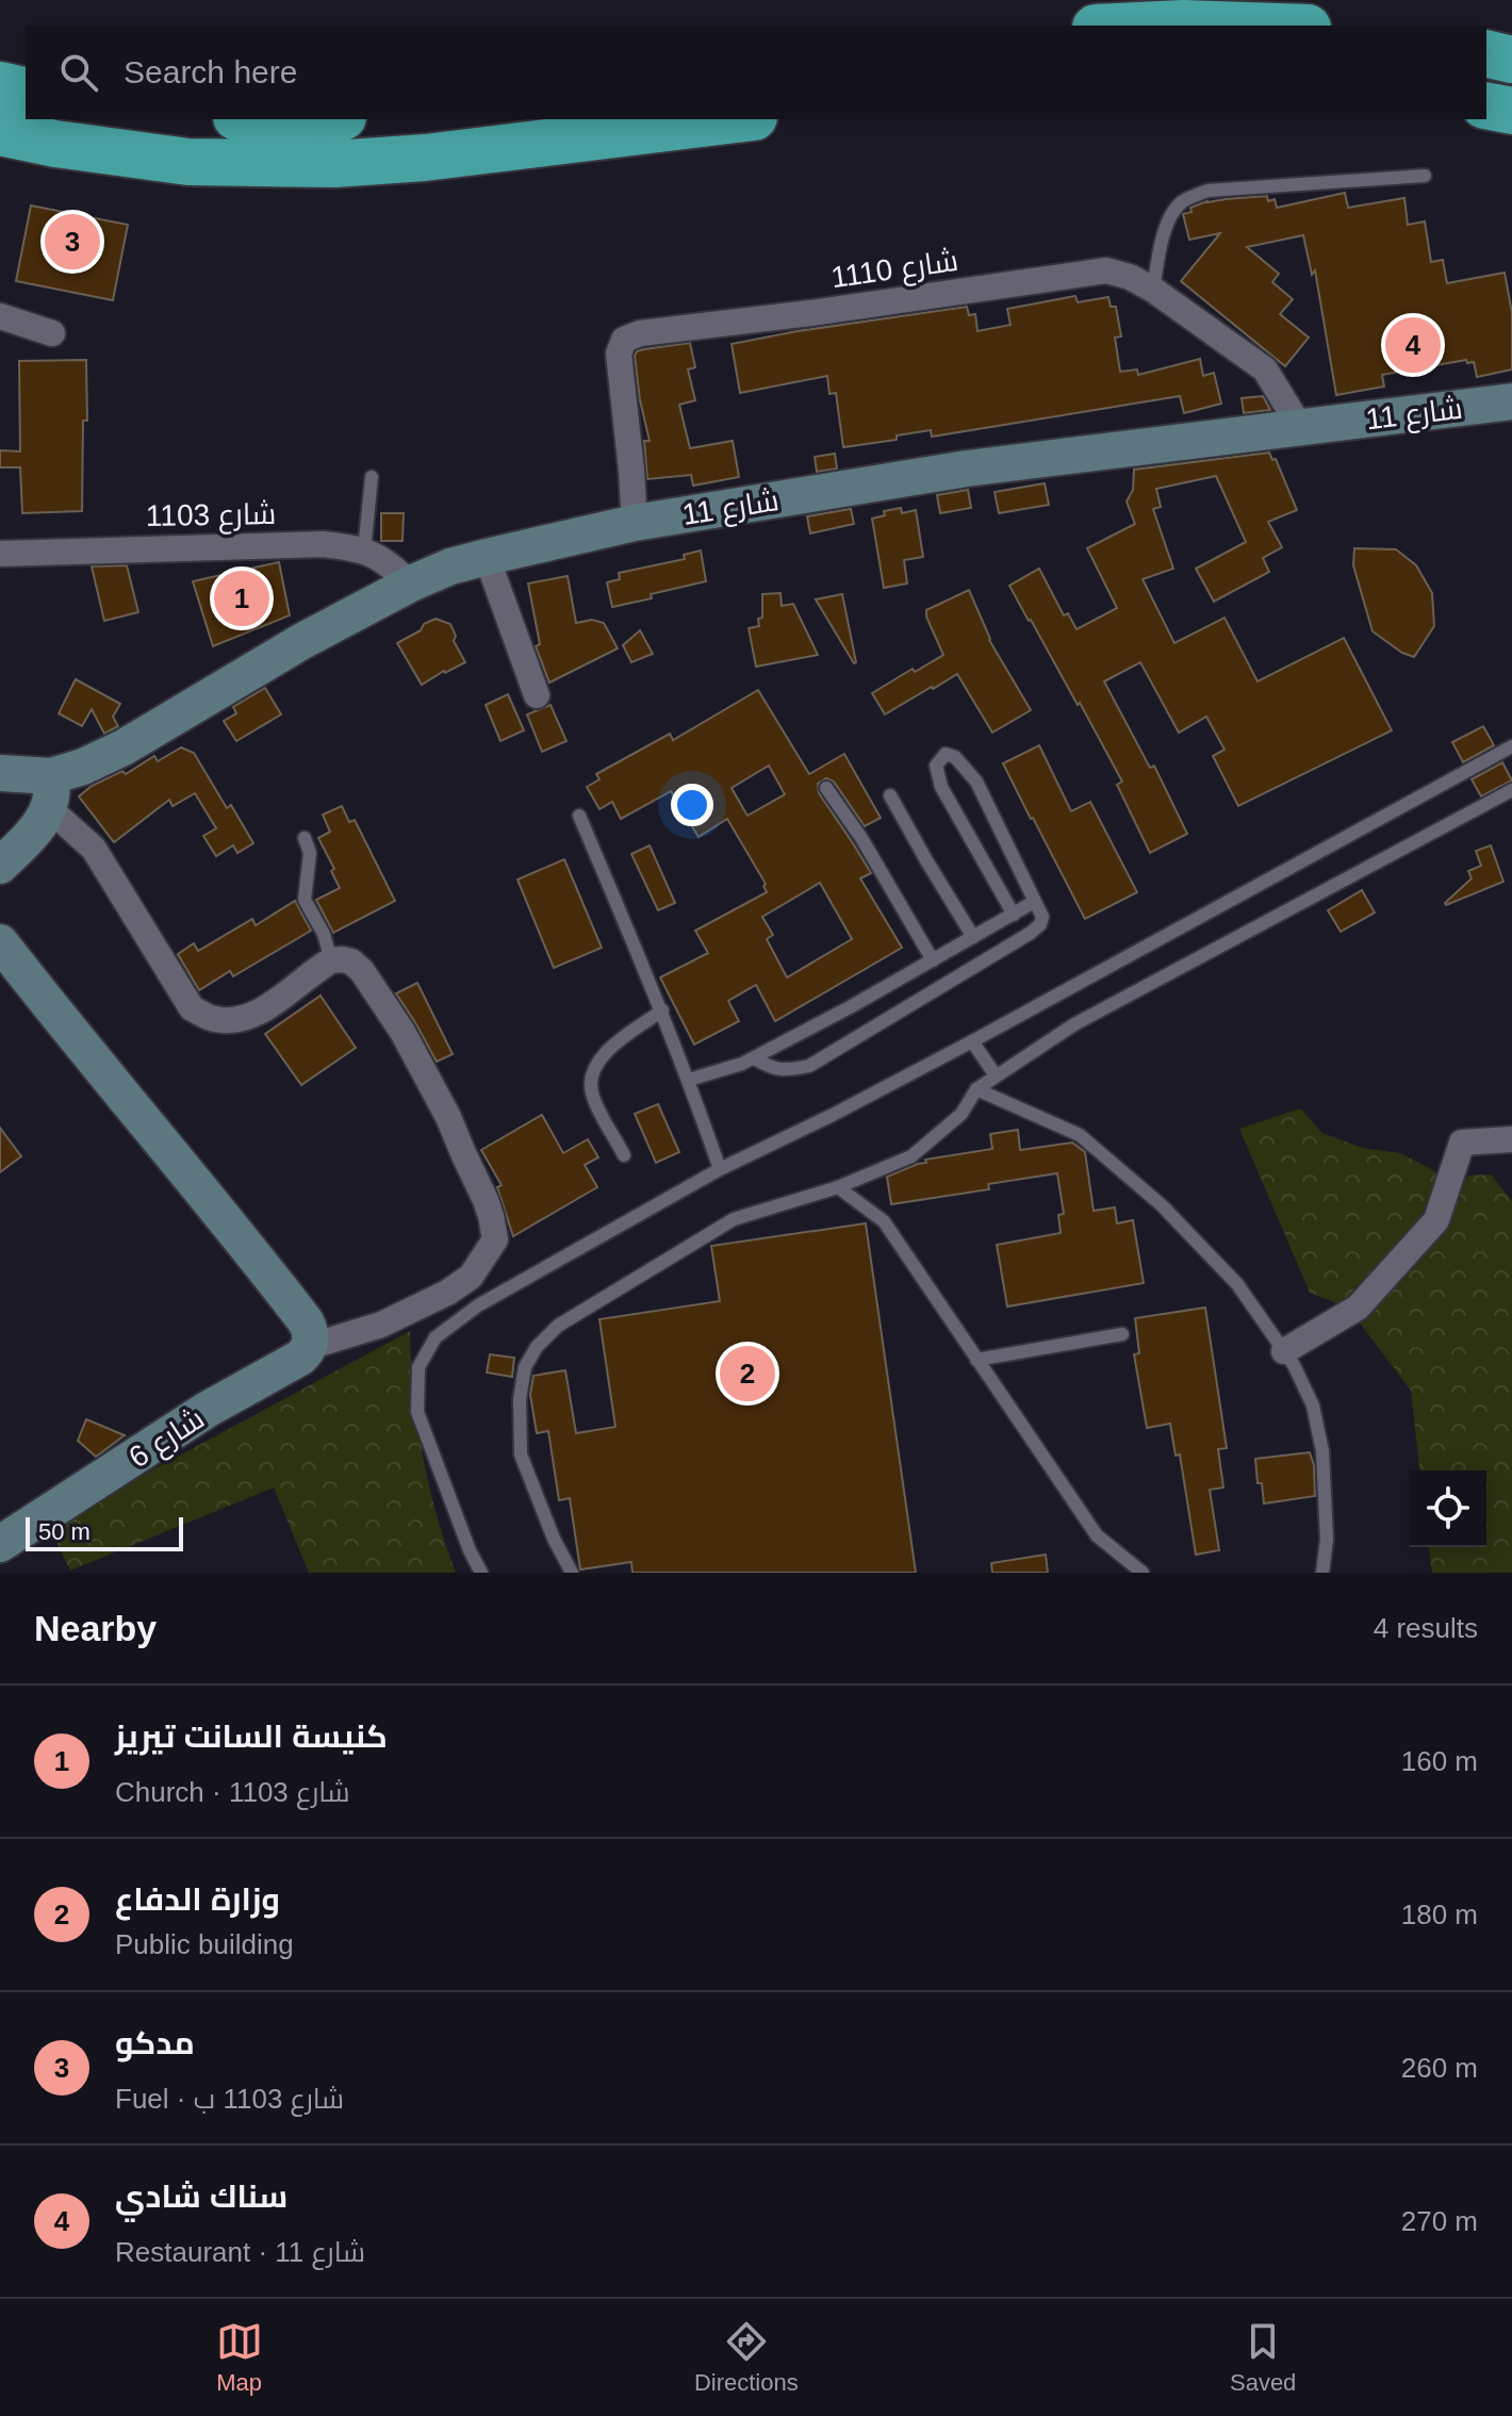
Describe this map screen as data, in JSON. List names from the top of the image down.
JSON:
{
  "streets": {
    "street": [
      "شارع 1110",
      "شارع 11",
      "شارع 1103",
      "شارع 6"
    ]
  },
  "crossings": [
    ["شارع 1110", "شارع 11"],
    ["شارع 11", "شارع 1103"]
  ],
  "scale_bar": "50 m",
  "page": {
    "search": "Search here",
    "pins": [
      "3",
      "4",
      "1",
      "2"
    ],
    "scale": "50 m",
    "heading": ["Nearby", "4 results"],
    "list": [
      {
        "mark": "1",
        "name": "كنيسة السانت تيريز",
        "note": "Church · شارع 1103",
        "value": "160 m"
      },
      {
        "mark": "2",
        "name": "وزارة الدفاع",
        "note": "Public building",
        "value": "180 m"
      },
      {
        "mark": "3",
        "name": "مدكو",
        "note": "Fuel · شارع 1103 ب",
        "value": "260 m"
      },
      {
        "mark": "4",
        "name": "سناك شادي",
        "note": "Restaurant · شارع 11",
        "value": "270 m"
      }
    ],
    "nav": ["Map", "Directions", "Saved"]
  }
}
